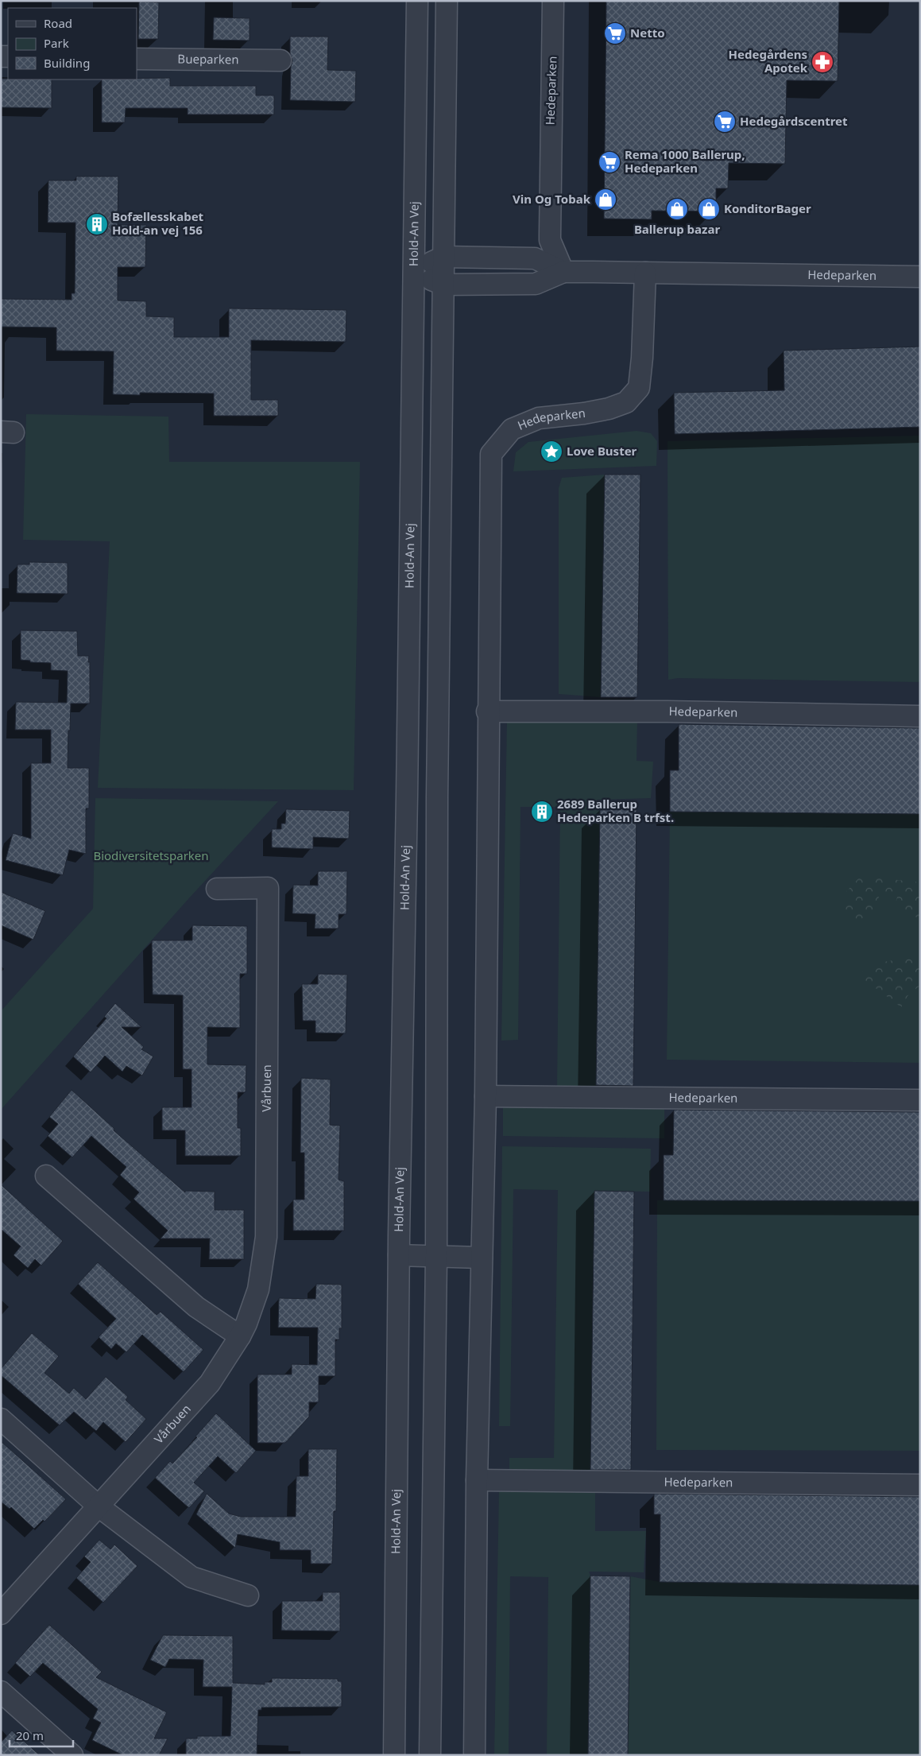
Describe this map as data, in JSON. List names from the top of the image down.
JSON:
{
  "streets": {
    "street": [
      "Bueparken",
      "Hedeparken",
      "Hold-An Vej",
      "Vårbuen"
    ]
  },
  "crossings": [
    ["Hedeparken", "Hold-An Vej"]
  ],
  "parks": ["Biodiversitetsparken"],
  "places": {
    "supermarket": ["Netto", "Hedegårdscentret", "Rema 1000 Ballerup, Hedeparken"],
    "pharmacy": ["Hedegårdens Apotek"],
    "shop": ["Vin Og Tobak", "Ballerup bazar", "KonditorBager"],
    "building": ["Bofællesskabet Hold-an vej 156", "2689 Ballerup Hedeparken B trfst."],
    "place": ["Love Buster"]
  },
  "legend": ["Road", "Park", "Building"],
  "scale_bar": "20 m"
}
